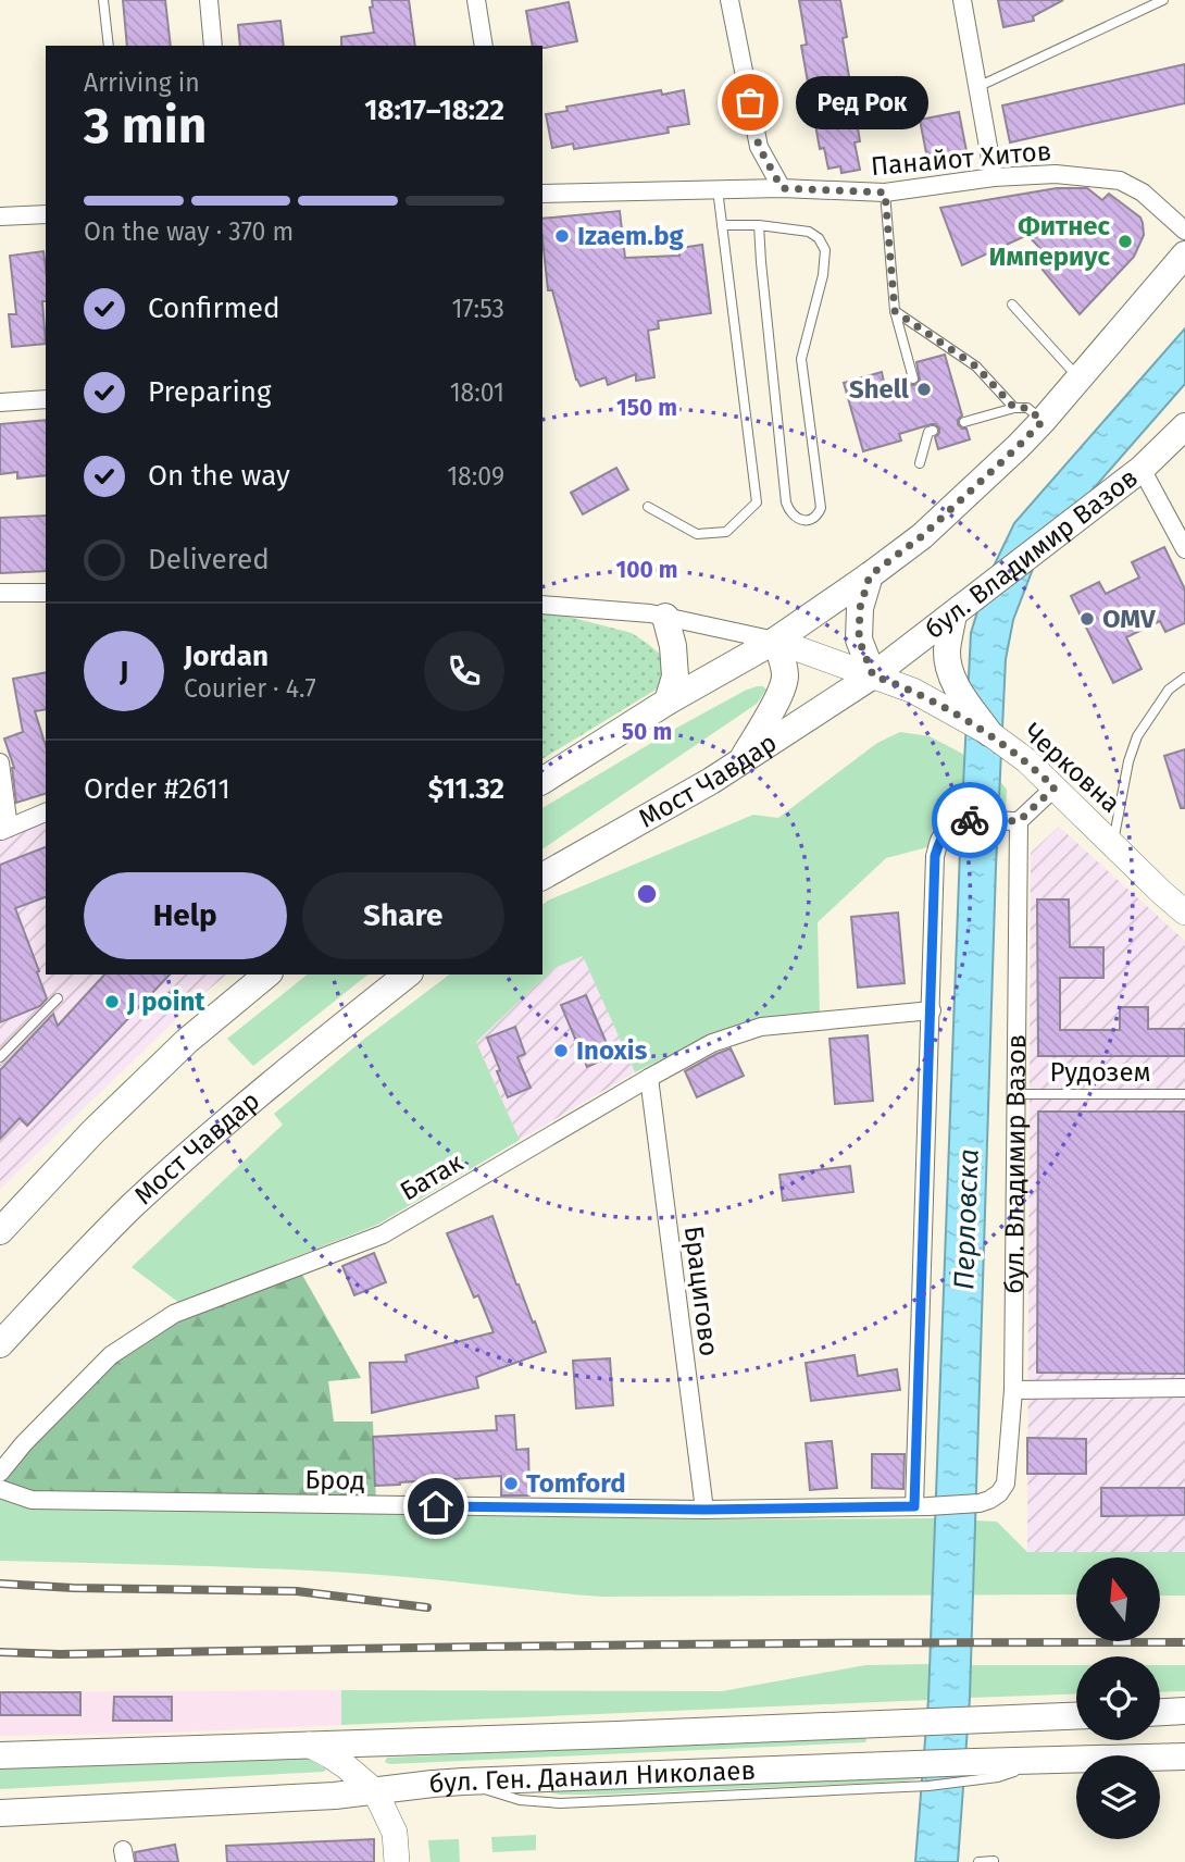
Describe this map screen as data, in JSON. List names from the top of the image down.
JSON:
{
  "streets": {
    "main road": ["бул. Владимир Вазов", "Мост Чавдар", "бул. Ген. Данаил Николаев"],
    "street": [
      "Панайот Хитов",
      "Черковна",
      "Батак",
      "Брацигово",
      "Брод"
    ],
    "lane": ["Рудозем"]
  },
  "crossings": [
    ["бул. Владимир Вазов", "Черковна"],
    ["бул. Владимир Вазов", "Мост Чавдар"],
    ["бул. Владимир Вазов", "Рудозем"],
    ["бул. Владимир Вазов", "Брод"],
    ["Черковна", "Мост Чавдар"],
    ["Батак", "Брацигово"],
    ["Брацигово", "Брод"]
  ],
  "water": ["Перловска"],
  "places": [
    "Ред Рок",
    "Izaem.bg",
    "Фитнес Империус",
    "Shell",
    "OMV",
    "J point",
    "Inoxis",
    "Tomford"
  ],
  "north": "top",
  "page": {
    "heading": ["3 min", "Arriving in", "18:17–18:22"],
    "panel": [
      "Jordan",
      "Courier · 4.7",
      "Order #2611",
      "$11.32"
    ],
    "bubble": "Ред Рок",
    "bar": "On the way · 370 m",
    "list": [
      ["Confirmed", "17:53"],
      ["Preparing", "18:01"],
      ["On the way", "18:09"],
      "Delivered"
    ],
    "round": "J",
    "buttons": ["Help", "Share"]
  },
  "rings": ["150 m", "100 m", "50 m"]
}
